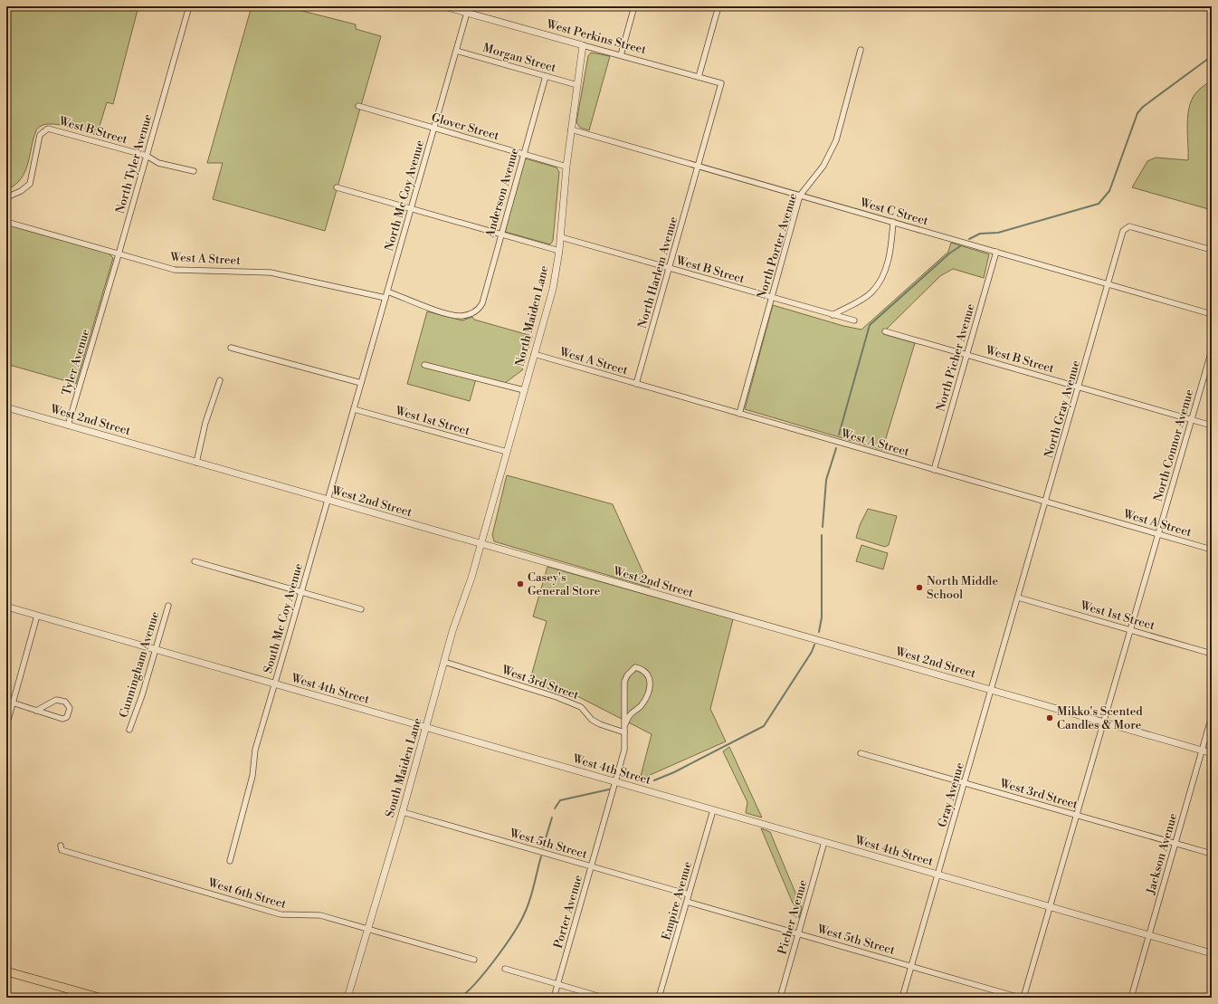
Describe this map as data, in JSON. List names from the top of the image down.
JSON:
{
  "streets": {
    "street": [
      "West Perkins Street",
      "Morgan Street",
      "Glover Street",
      "West B Street",
      "North Tyler Avenue",
      "Anderson Avenue",
      "North Mc Coy Avenue",
      "West C Street",
      "North Porter Avenue",
      "West A Street",
      "North Harlem Avenue",
      "North Maiden Lane",
      "North Picher Avenue",
      "Tyler Avenue",
      "North Gray Avenue",
      "West 2nd Street",
      "West 1st Street",
      "North Connor Avenue",
      "South Mc Coy Avenue",
      "Cunningham Avenue",
      "West 3rd Street",
      "West 4th Street",
      "South Maiden Lane",
      "Gray Avenue",
      "West 5th Street",
      "Jackson Avenue",
      "West 6th Street",
      "Empire Avenue",
      "Porter Avenue",
      "Picher Avenue"
    ]
  },
  "crossings": [
    ["West Perkins Street", "North Mc Coy Avenue"],
    ["West Perkins Street", "North Harlem Avenue"],
    ["West Perkins Street", "North Maiden Lane"],
    ["Morgan Street", "Anderson Avenue"],
    ["Morgan Street", "North Mc Coy Avenue"],
    ["Morgan Street", "North Maiden Lane"],
    ["Glover Street", "Anderson Avenue"],
    ["Glover Street", "North Mc Coy Avenue"],
    ["Glover Street", "North Maiden Lane"],
    ["West B Street", "North Tyler Avenue"],
    ["West B Street", "North Porter Avenue"],
    ["West B Street", "North Harlem Avenue"],
    ["West B Street", "North Maiden Lane"],
    ["West B Street", "North Picher Avenue"],
    ["West B Street", "North Gray Avenue"],
    ["West B Street", "North Connor Avenue"],
    ["North Tyler Avenue", "West A Street"],
    ["North Tyler Avenue", "Tyler Avenue"],
    ["Anderson Avenue", "North Mc Coy Avenue"],
    ["North Mc Coy Avenue", "West A Street"],
    ["North Mc Coy Avenue", "South Mc Coy Avenue"],
    ["West C Street", "North Porter Avenue"],
    ["West C Street", "North Harlem Avenue"],
    ["West C Street", "North Maiden Lane"],
    ["West C Street", "North Picher Avenue"],
    ["West C Street", "North Gray Avenue"],
    ["North Porter Avenue", "West A Street"],
    ["West A Street", "North Harlem Avenue"],
    ["West A Street", "North Maiden Lane"],
    ["West A Street", "North Picher Avenue"],
    ["West A Street", "North Gray Avenue"],
    ["West A Street", "North Connor Avenue"],
    ["North Maiden Lane", "West 2nd Street"],
    ["North Maiden Lane", "West 1st Street"],
    ["North Maiden Lane", "South Maiden Lane"],
    ["Tyler Avenue", "West 2nd Street"],
    ["North Gray Avenue", "West 1st Street"],
    ["North Gray Avenue", "Gray Avenue"],
    ["West 2nd Street", "North Connor Avenue"],
    ["West 2nd Street", "South Mc Coy Avenue"],
    ["West 2nd Street", "South Maiden Lane"],
    ["West 2nd Street", "Gray Avenue"],
    ["West 2nd Street", "Jackson Avenue"],
    ["West 1st Street", "North Connor Avenue"],
    ["West 1st Street", "South Mc Coy Avenue"],
    ["West 1st Street", "Gray Avenue"],
    ["North Connor Avenue", "West 3rd Street"],
    ["North Connor Avenue", "West 4th Street"],
    ["South Mc Coy Avenue", "West 4th Street"],
    ["Cunningham Avenue", "West 4th Street"],
    ["West 3rd Street", "South Maiden Lane"],
    ["West 3rd Street", "Gray Avenue"],
    ["West 3rd Street", "Jackson Avenue"],
    ["West 3rd Street", "Porter Avenue"],
    ["West 4th Street", "South Maiden Lane"],
    ["West 4th Street", "Gray Avenue"],
    ["West 4th Street", "Jackson Avenue"],
    ["West 4th Street", "Empire Avenue"],
    ["West 4th Street", "Porter Avenue"],
    ["West 4th Street", "Picher Avenue"],
    ["South Maiden Lane", "West 5th Street"],
    ["South Maiden Lane", "West 6th Street"],
    ["Gray Avenue", "West 5th Street"],
    ["West 5th Street", "Empire Avenue"],
    ["West 5th Street", "Porter Avenue"],
    ["West 5th Street", "Picher Avenue"]
  ],
  "places": ["Casey's General Store", "North Middle School", "Mikko's Scented Candles & More"]
}
